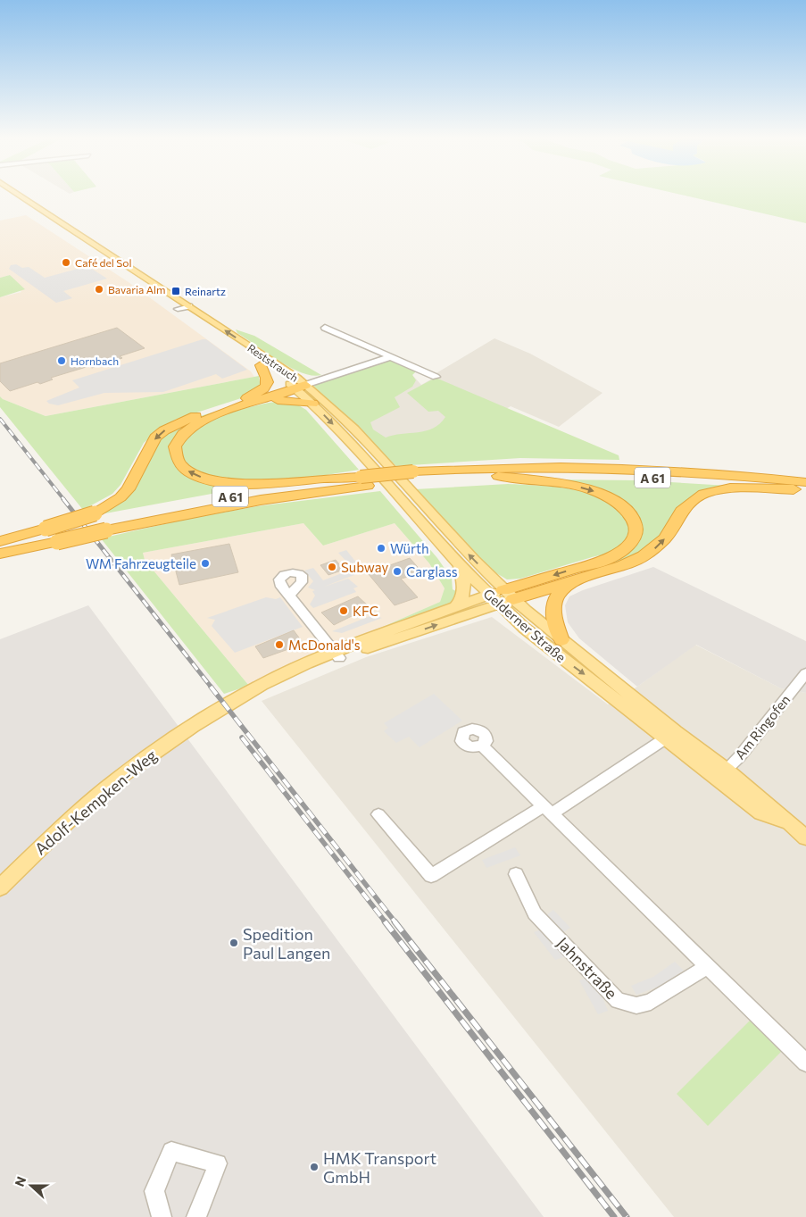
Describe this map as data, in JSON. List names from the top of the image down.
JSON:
{
  "streets": {
    "highway": ["A 61"],
    "main road": ["Reststrauch", "Gelderner Straße", "Adolf-Kempken-Weg"],
    "street": ["Am Ringofen", "Jahnstraße"]
  },
  "crossings": [
    ["Reststrauch", "Gelderner Straße"],
    ["Gelderner Straße", "Am Ringofen"],
    ["Gelderner Straße", "Adolf-Kempken-Weg"]
  ],
  "places": {
    "other": [
      "Café del Sol",
      "Bavaria Alm",
      "Hornbach",
      "Würth",
      "WM Fahrzeugteile",
      "Subway",
      "Carglass",
      "KFC",
      "McDonald's",
      "Spedition Paul Langen",
      "HMK Transport GmbH"
    ],
    "transit": ["Reinartz"]
  },
  "north": "left"
}
